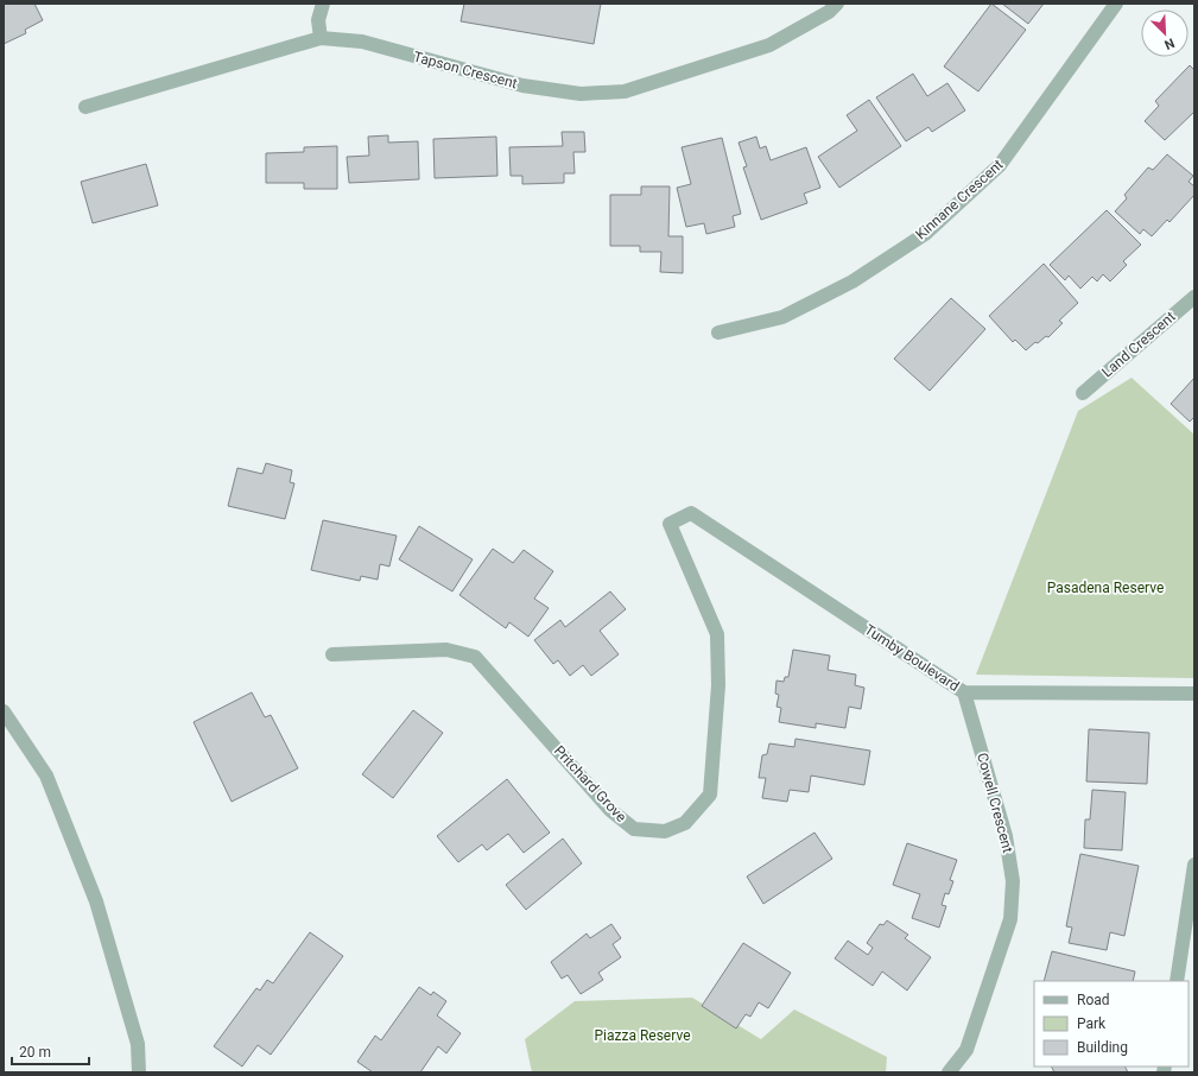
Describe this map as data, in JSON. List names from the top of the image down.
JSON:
{
  "streets": {
    "street": [
      "Tapson Crescent",
      "Kinnane Crescent",
      "Land Crescent",
      "Tumby Boulevard",
      "Pritchard Grove",
      "Cowell Crescent"
    ]
  },
  "crossings": [
    ["Tumby Boulevard", "Pritchard Grove"],
    ["Tumby Boulevard", "Cowell Crescent"]
  ],
  "parks": ["Pasadena Reserve", "Piazza Reserve"],
  "legend": ["Road", "Park", "Building"],
  "scale_bar": "20 m",
  "north": "bottom right"
}
